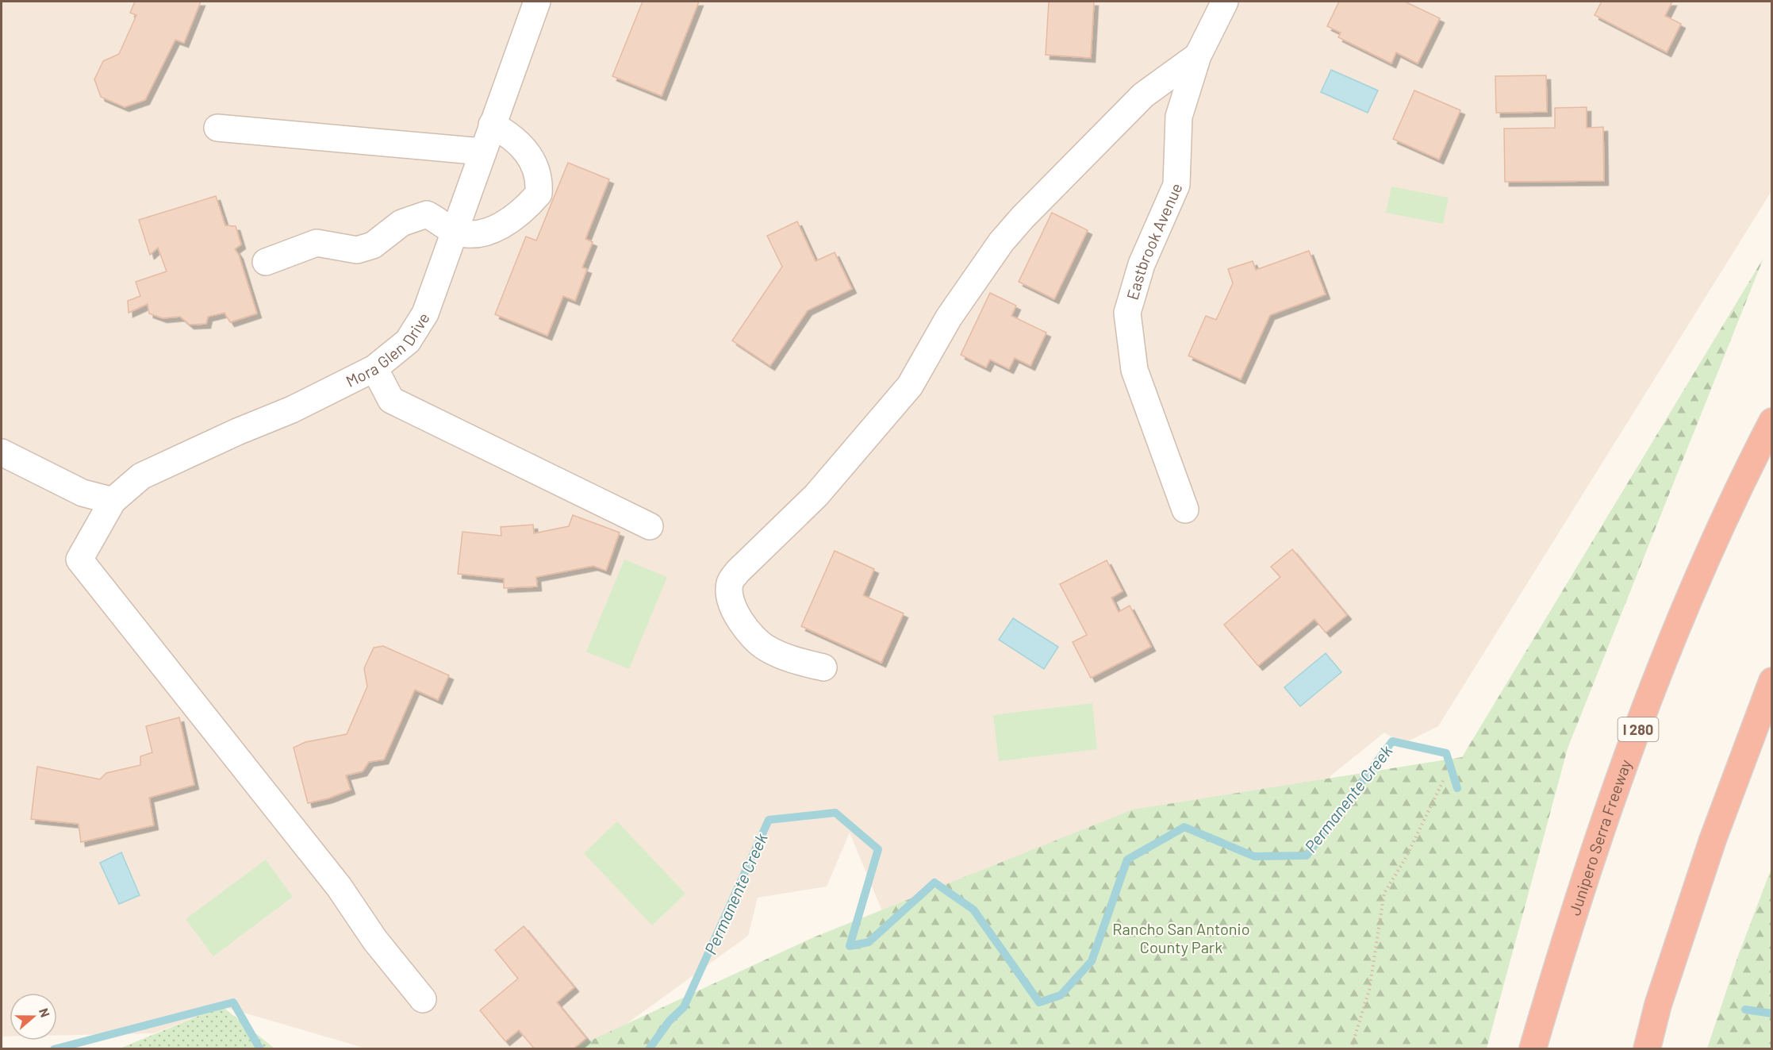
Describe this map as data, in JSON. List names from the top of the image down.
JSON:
{
  "streets": {
    "highway": ["I 280", "Junipero Serra Freeway"],
    "street": ["Eastbrook Avenue", "Mora Glen Drive"]
  },
  "water": ["Permanente Creek"],
  "parks": ["Rancho San Antonio County Park"],
  "north": "right"
}
